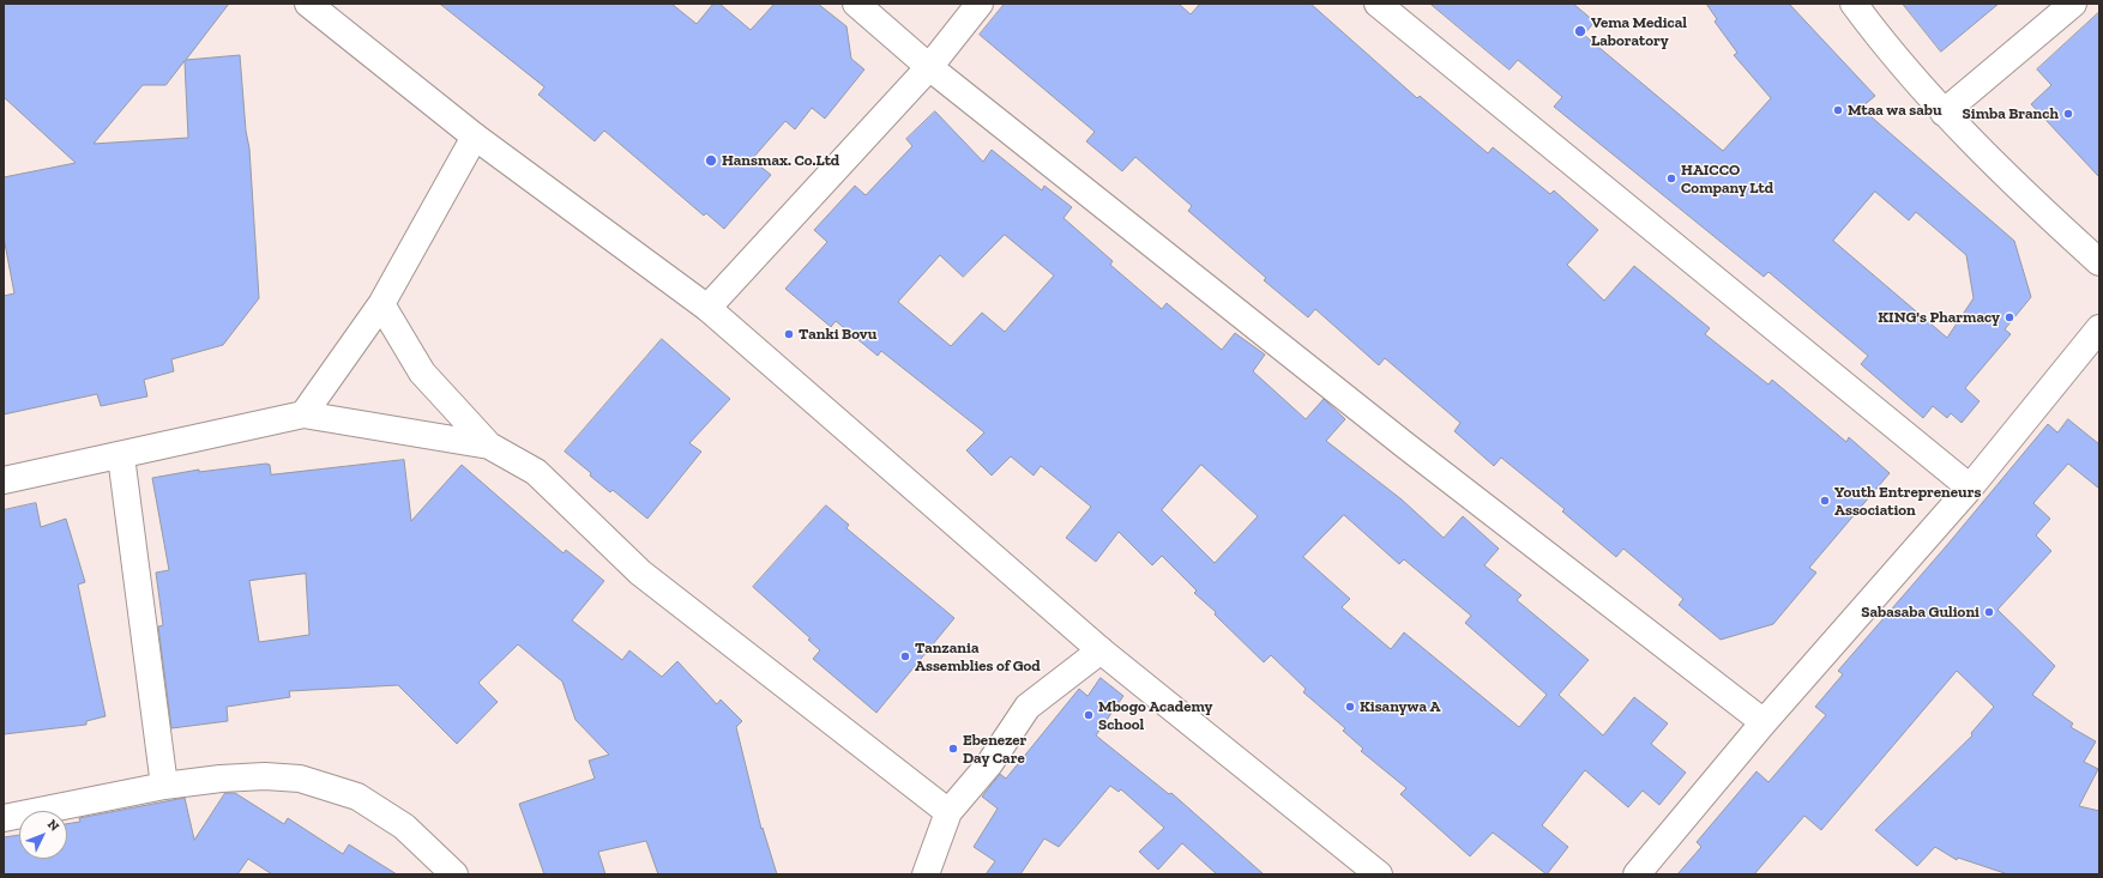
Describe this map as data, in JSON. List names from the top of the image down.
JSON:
{
  "places": [
    "Vema Medical Laboratory",
    "Mtaa wa sabu",
    "Simba Branch",
    "Hansmax. Co.Ltd",
    "HAICCO Company Ltd",
    "KING's Pharmacy",
    "Tanki Bovu",
    "Youth Entrepreneurs Association",
    "Sabasaba Gulioni",
    "Tanzania Assemblies of God",
    "Kisanywa A",
    "Mbogo Academy School",
    "Ebenezer Day Care"
  ],
  "north": "top right"
}
